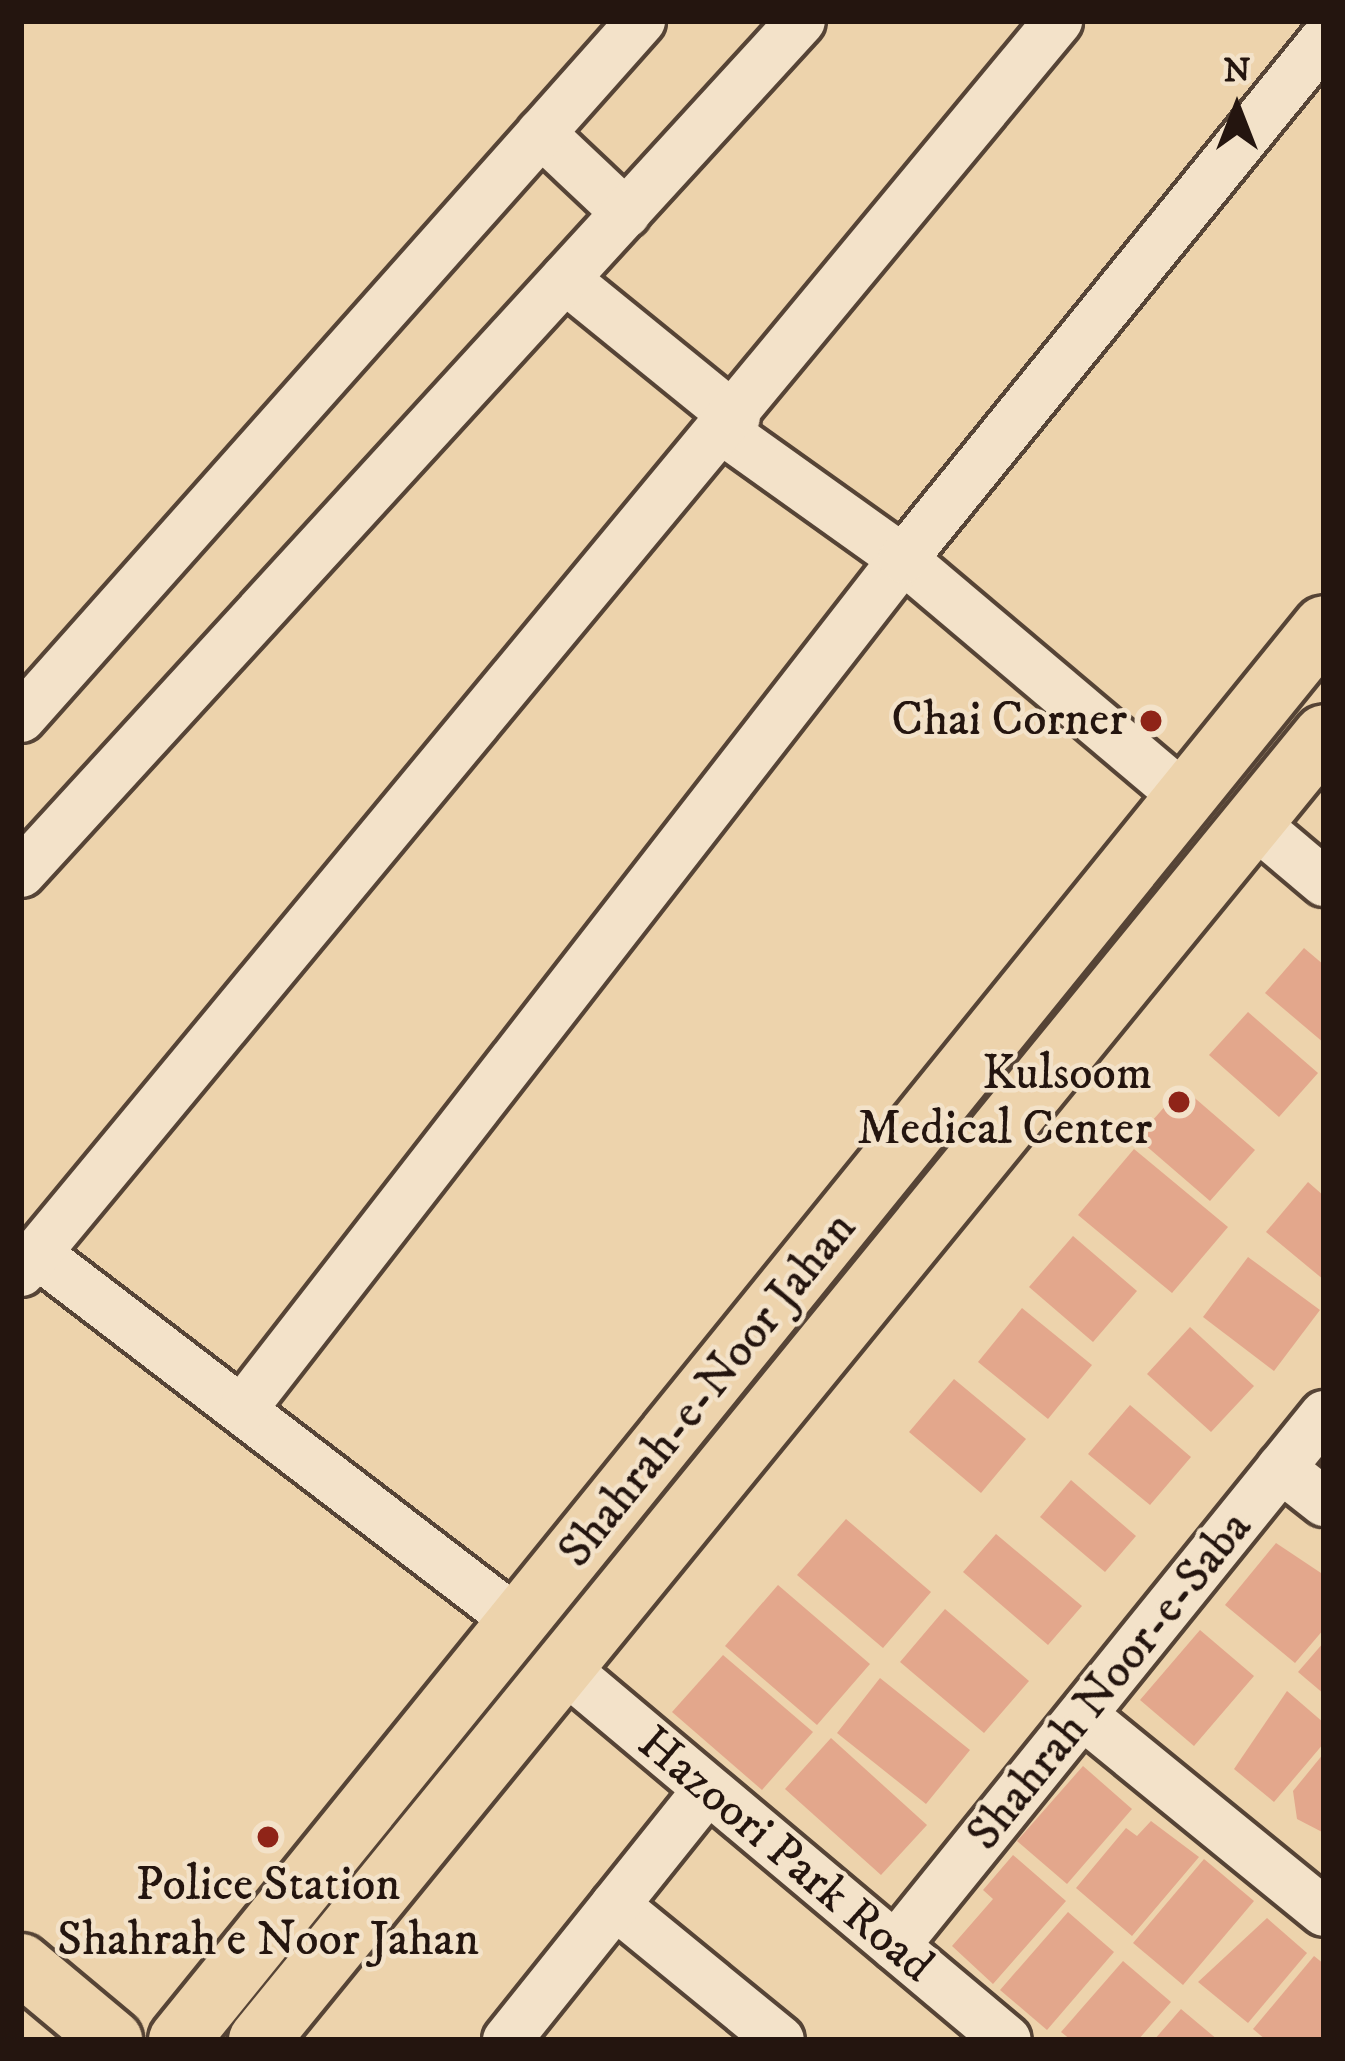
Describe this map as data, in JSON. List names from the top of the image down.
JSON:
{
  "streets": {
    "main road": ["Shahrah-e-Noor Jahan"],
    "street": ["Shahrah Noor-e-Saba", "Hazoori Park Road"]
  },
  "crossings": [
    ["Shahrah-e-Noor Jahan", "Hazoori Park Road"],
    ["Shahrah Noor-e-Saba", "Hazoori Park Road"]
  ],
  "places": ["Chai Corner", "Kulsoom Medical Center", "Police Station Shahrah e Noor Jahan"],
  "north": "top"
}
